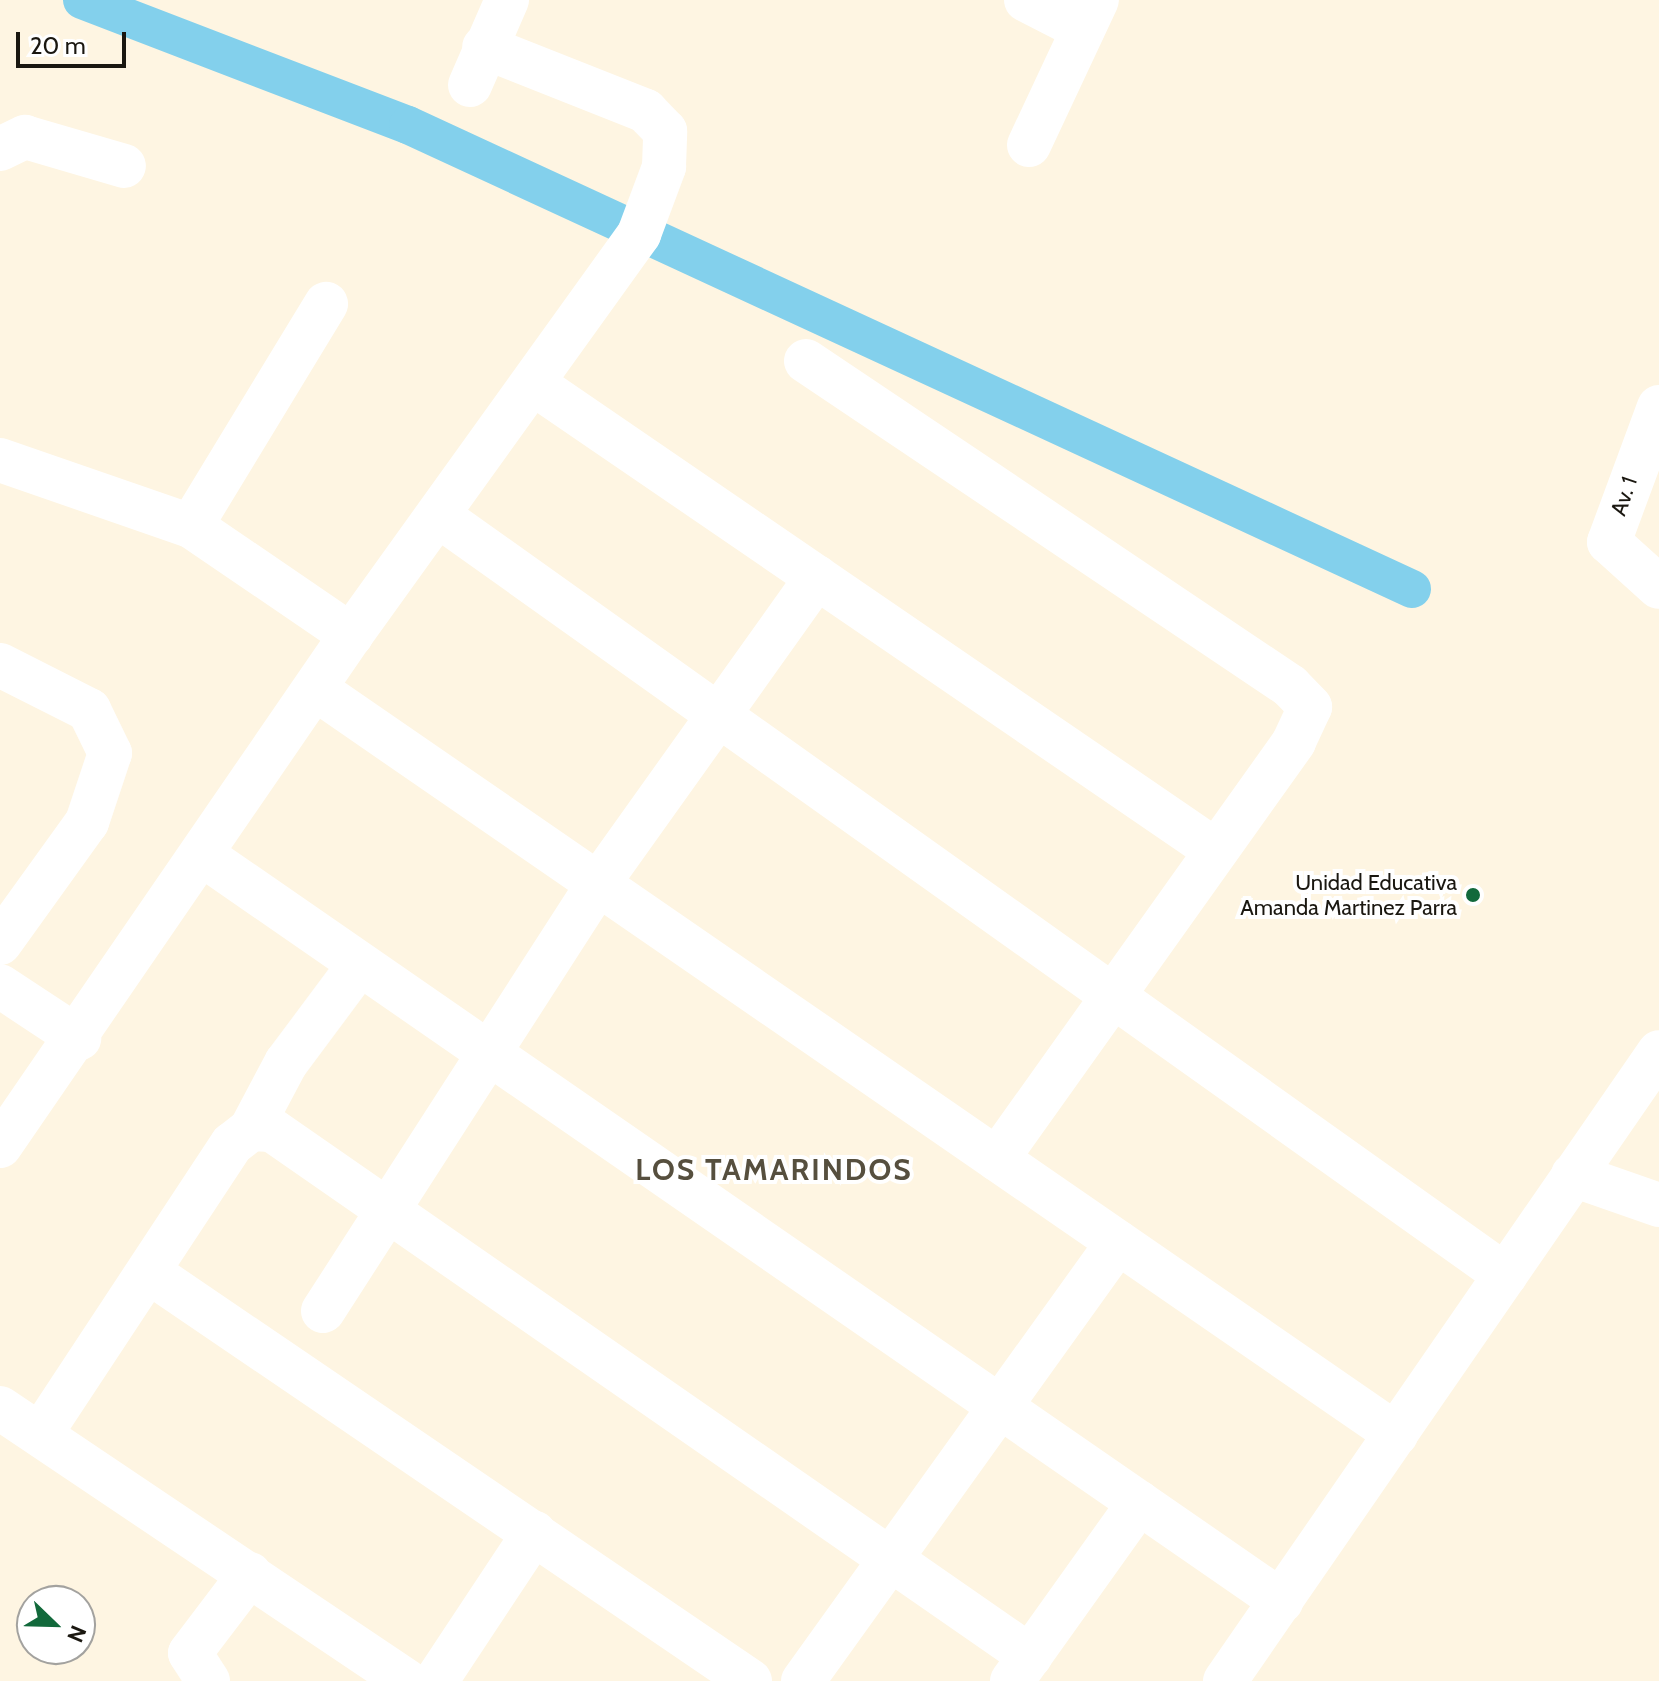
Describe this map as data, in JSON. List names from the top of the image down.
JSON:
{
  "streets": {
    "street": ["Av. 1"]
  },
  "districts": ["LOS TAMARINDOS"],
  "places": ["Unidad Educativa Amanda Martinez Parra"],
  "scale_bar": "20 m",
  "north": "bottom right"
}
